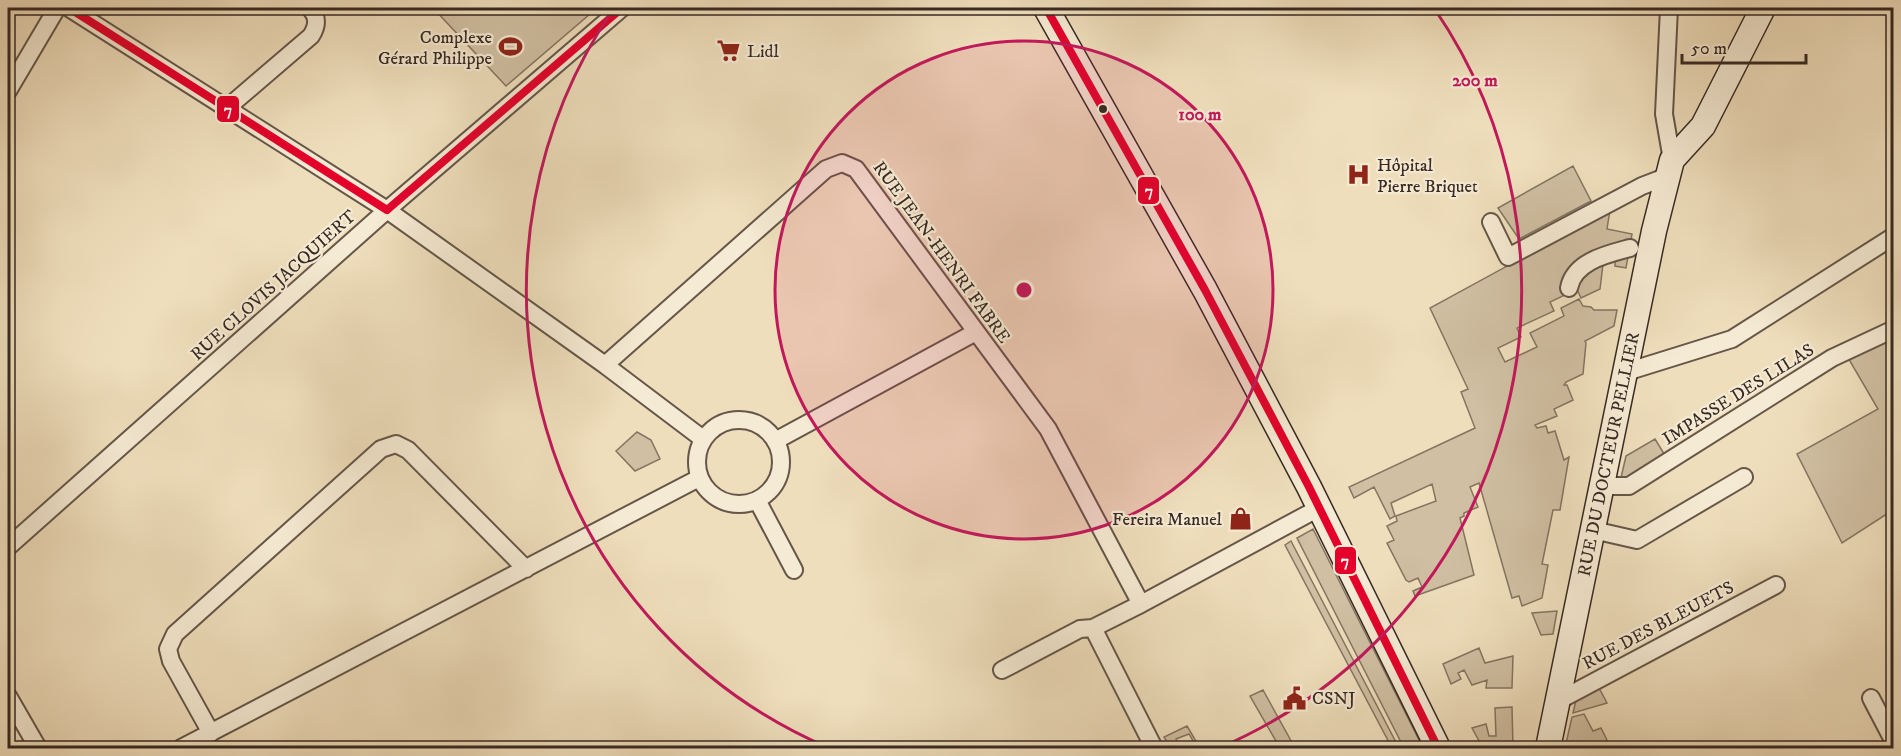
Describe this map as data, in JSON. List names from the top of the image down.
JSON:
{
  "streets": {
    "main road": ["RUE DU DOCTEUR PELLIER"],
    "street": [
      "RUE JEAN-HENRI FABRE",
      "RUE CLOVIS JACQUIERT",
      "IMPASSE DES LILAS",
      "RUE DES BLEUETS"
    ]
  },
  "crossings": [
    ["IMPASSE DES LILAS", "RUE DU DOCTEUR PELLIER"],
    ["RUE DU DOCTEUR PELLIER", "RUE DES BLEUETS"]
  ],
  "places": {
    "sports": ["Complexe Gérard Philippe"],
    "supermarket": ["Lidl"],
    "hospital": ["Hôpital Pierre Briquet"],
    "shop": ["Fereira Manuel"],
    "public building": ["CSNJ"]
  },
  "lines": ["transit line 7"],
  "scale_bar": "50 m",
  "rings": ["200 m", "100 m"]
}
